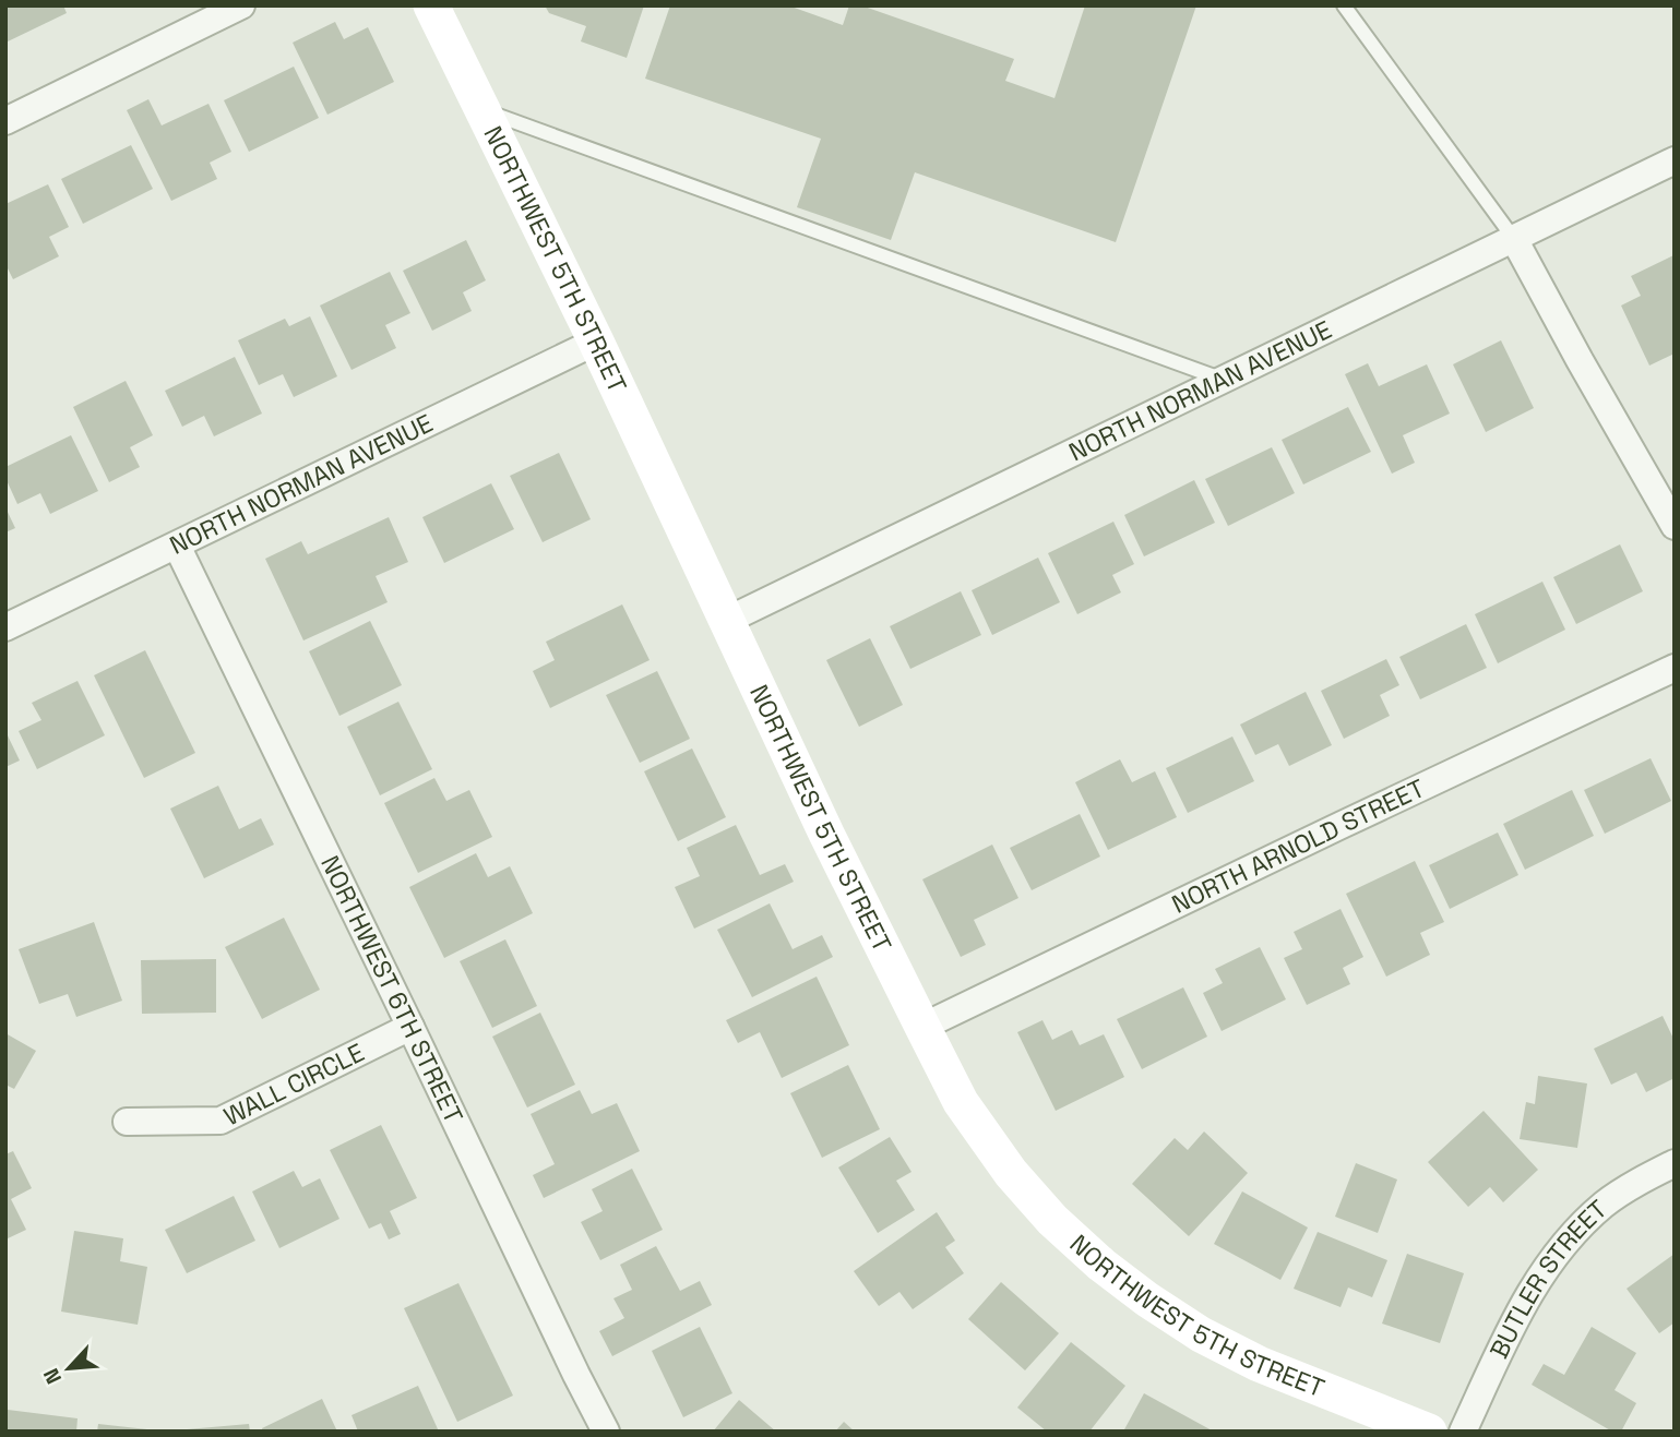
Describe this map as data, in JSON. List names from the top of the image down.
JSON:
{
  "streets": {
    "street": [
      "NORTHWEST 5TH STREET",
      "NORTH NORMAN AVENUE",
      "NORTH ARNOLD STREET",
      "NORTHWEST 6TH STREET",
      "WALL CIRCLE",
      "BUTLER STREET"
    ]
  },
  "crossings": [
    ["NORTHWEST 5TH STREET", "NORTH NORMAN AVENUE"],
    ["NORTHWEST 5TH STREET", "NORTH ARNOLD STREET"],
    ["NORTH NORMAN AVENUE", "NORTHWEST 6TH STREET"],
    ["NORTHWEST 6TH STREET", "WALL CIRCLE"]
  ],
  "north": "bottom left"
}
